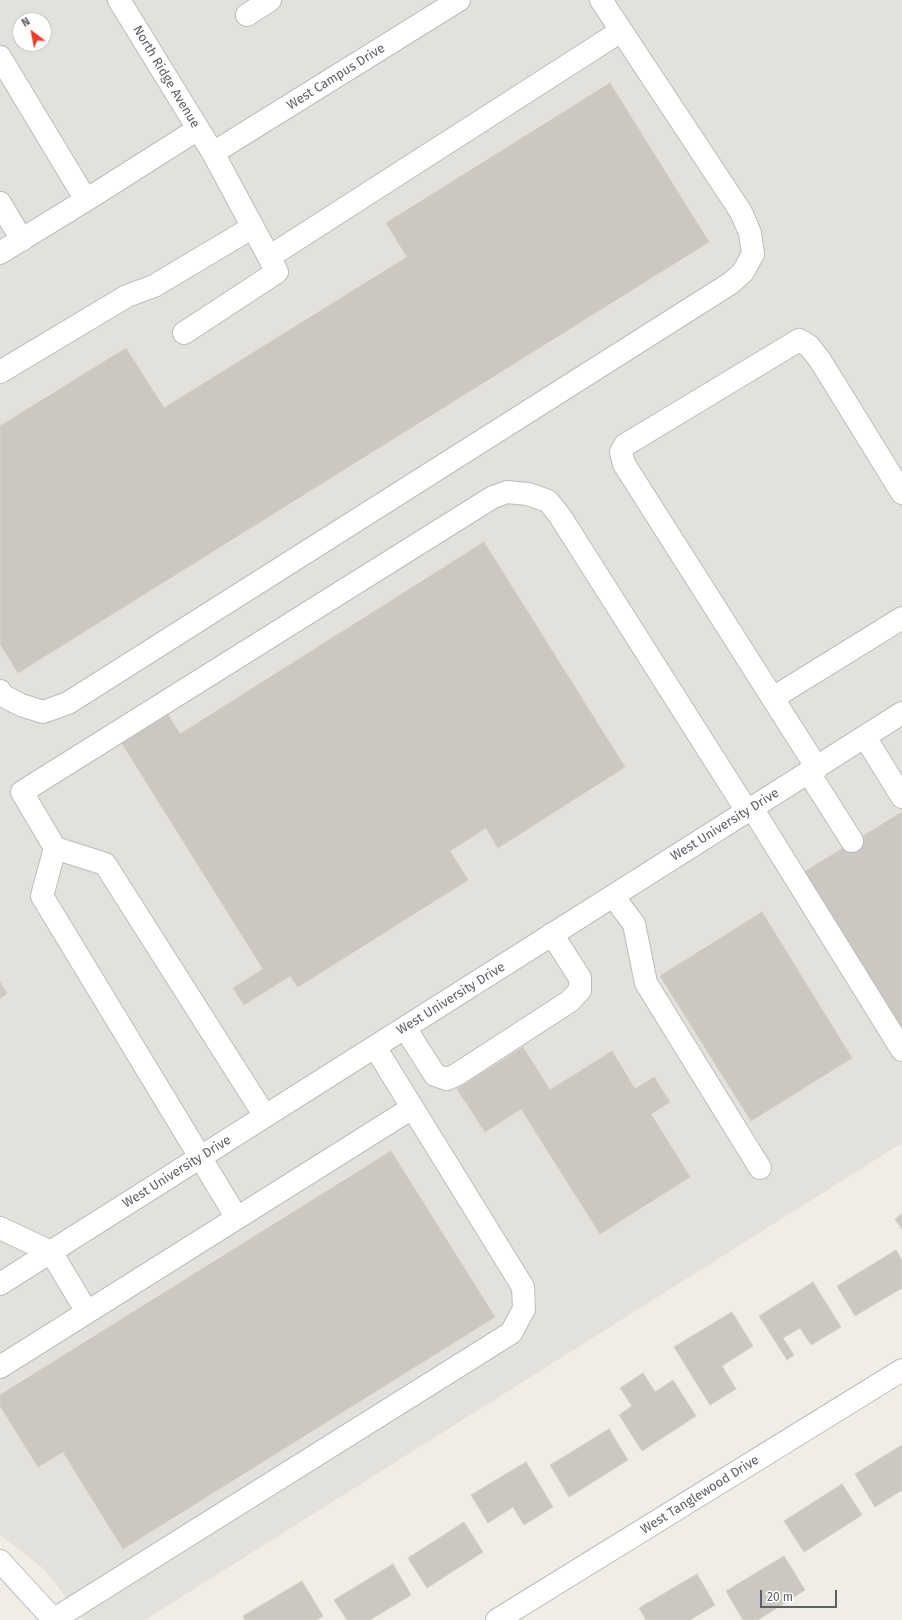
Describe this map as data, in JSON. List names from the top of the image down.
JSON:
{
  "streets": {
    "street": [
      "North Ridge Avenue",
      "West Campus Drive",
      "West University Drive",
      "West Tanglewood Drive"
    ]
  },
  "crossings": [
    ["North Ridge Avenue", "West Campus Drive"]
  ],
  "scale_bar": "20 m",
  "north": "top left"
}
